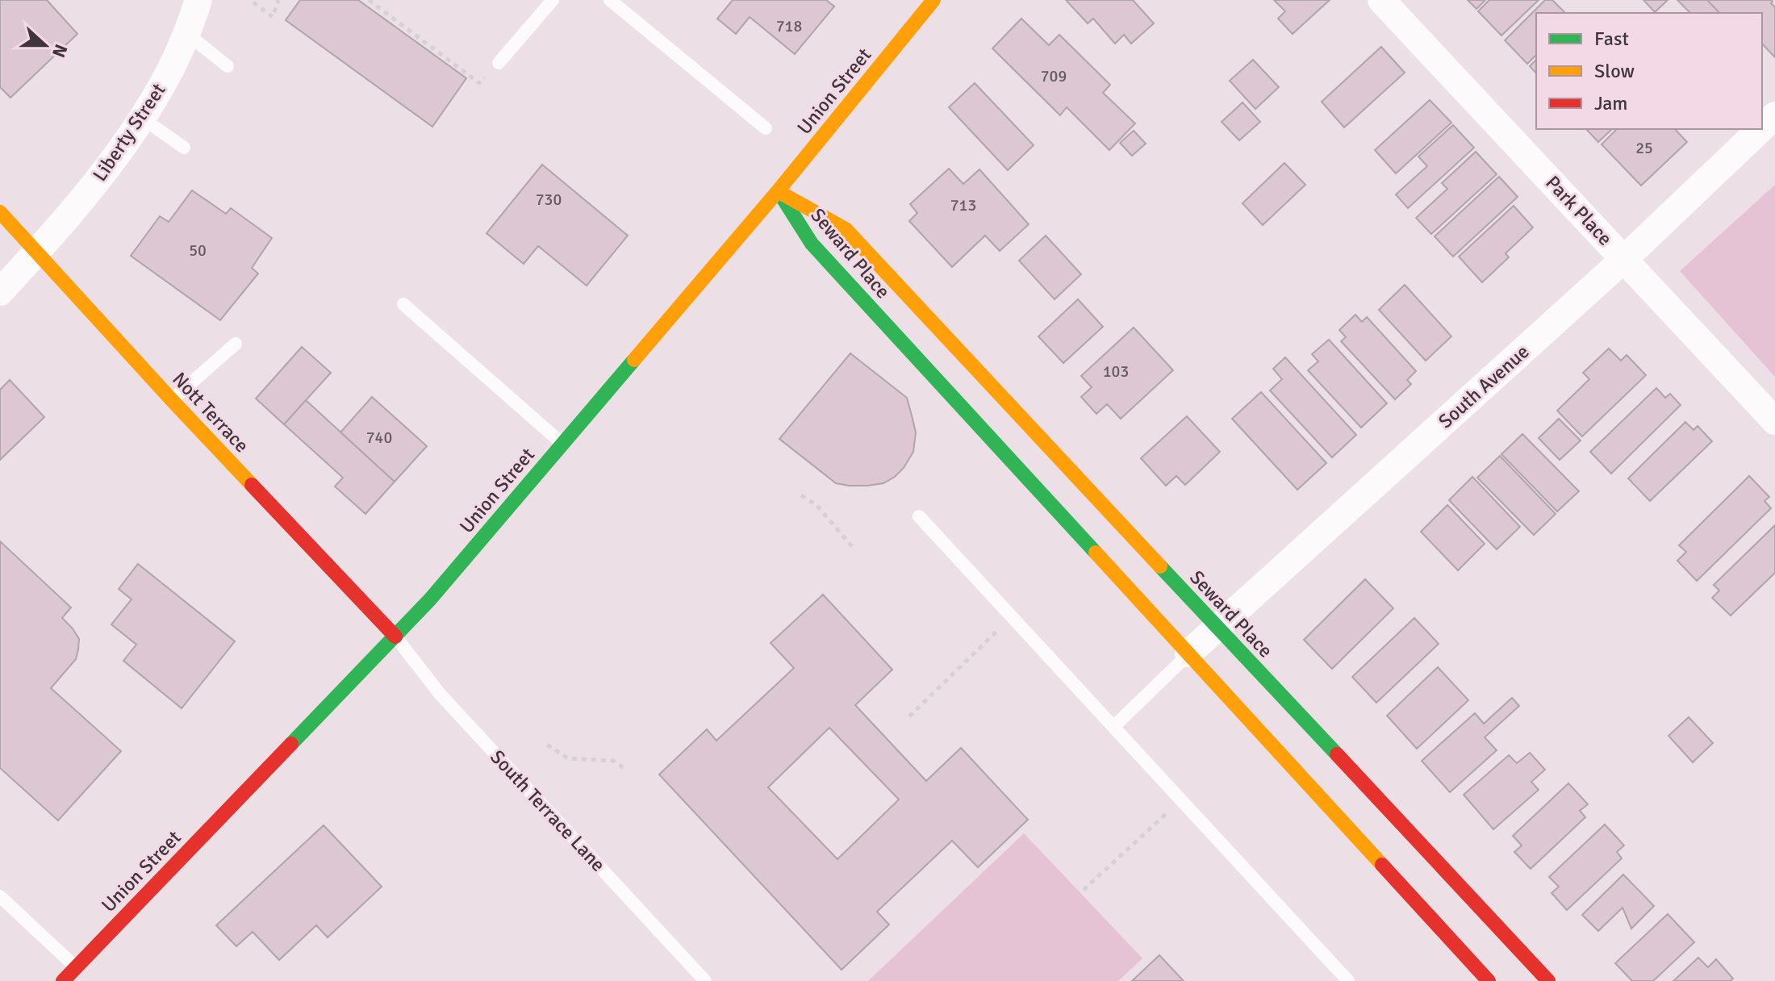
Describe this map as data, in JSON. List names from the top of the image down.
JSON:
{
  "streets": {
    "street": [
      "Union Street",
      "Liberty Street",
      "Park Place",
      "Seward Place",
      "South Avenue",
      "Nott Terrace"
    ],
    "lane": ["South Terrace Lane"]
  },
  "crossings": [
    ["Union Street", "Seward Place"],
    ["Union Street", "Nott Terrace"],
    ["Union Street", "South Terrace Lane"],
    ["Liberty Street", "Nott Terrace"],
    ["Park Place", "South Avenue"],
    ["Seward Place", "South Avenue"],
    ["Nott Terrace", "South Terrace Lane"]
  ],
  "house_numbers": [
    "718",
    "709",
    "25",
    "730",
    "713",
    "50",
    "103",
    "740"
  ],
  "legend": ["Fast", "Slow", "Jam"],
  "north": "right"
}
